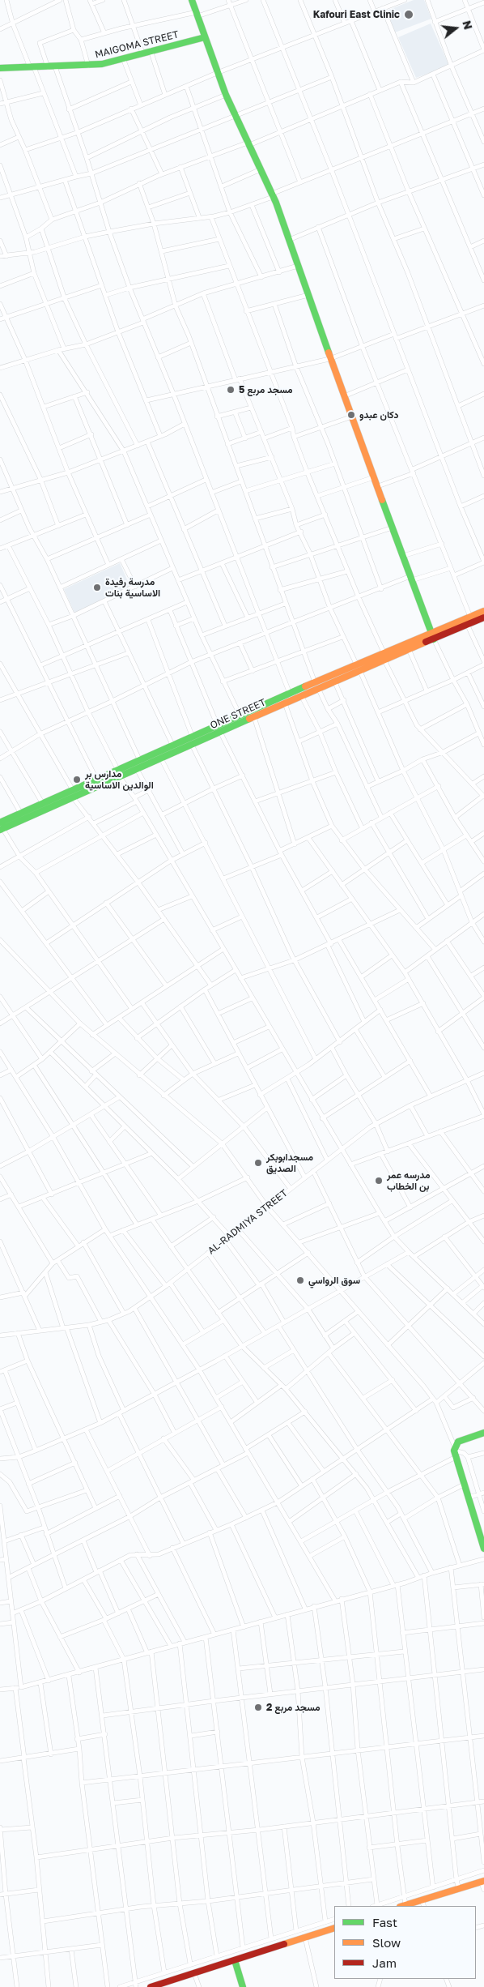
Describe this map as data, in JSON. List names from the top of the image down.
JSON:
{
  "streets": {
    "street": ["MAIGOMA STREET", "ONE STREET", "AL-RADMIYA STREET"]
  },
  "places": [
    "Kafouri East Clinic",
    "مسجد مربع 5",
    "دكان عبدو",
    "مدرسة رفيدة الاساسية بنات",
    "مدارس بر الوالدين الاساسية",
    "مسجدابوبكر الصديق",
    "مدرسه عمر بن الخطاب",
    "سوق الرواسي",
    "مسجد مربع 2"
  ],
  "legend": ["Fast", "Slow", "Jam"],
  "north": "right"
}
